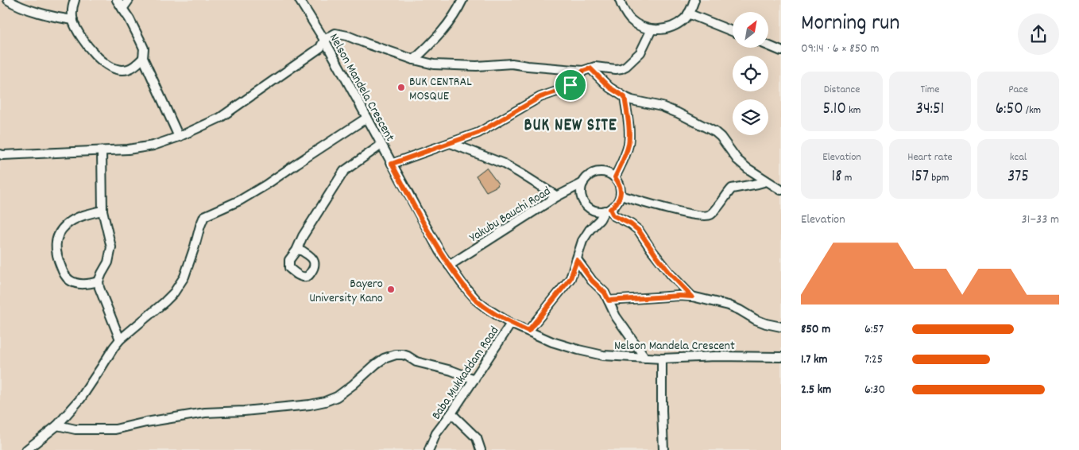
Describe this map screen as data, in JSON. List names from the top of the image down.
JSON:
{
  "streets": {
    "street": ["Nelson Mandela Crescent", "Yakubu Bauchi Road", "Baba Mukkaddam Road"]
  },
  "crossings": [
    ["Nelson Mandela Crescent", "Yakubu Bauchi Road"],
    ["Nelson Mandela Crescent", "Baba Mukkaddam Road"]
  ],
  "districts": ["BUK NEW SITE"],
  "places": ["BUK CENTRAL MOSQUE", "Bayero University Kano"],
  "north": "top right",
  "page": {
    "heading": ["Morning run", "09:14 · 6 × 850 m"],
    "stats": [
      ["Distance", "5.10 km"],
      ["Time", "34:51"],
      ["Pace", "6:50 /km"],
      ["Elevation", "18 m"],
      ["Heart rate", "157 bpm"],
      ["kcal", "375"]
    ],
    "chart": ["Elevation", "31–33 m"],
    "list": [
      {
        "name": "850 m",
        "note": "6:57"
      },
      {
        "name": "1.7 km",
        "note": "7:25"
      },
      {
        "name": "2.5 km",
        "note": "6:30"
      }
    ]
  }
}
